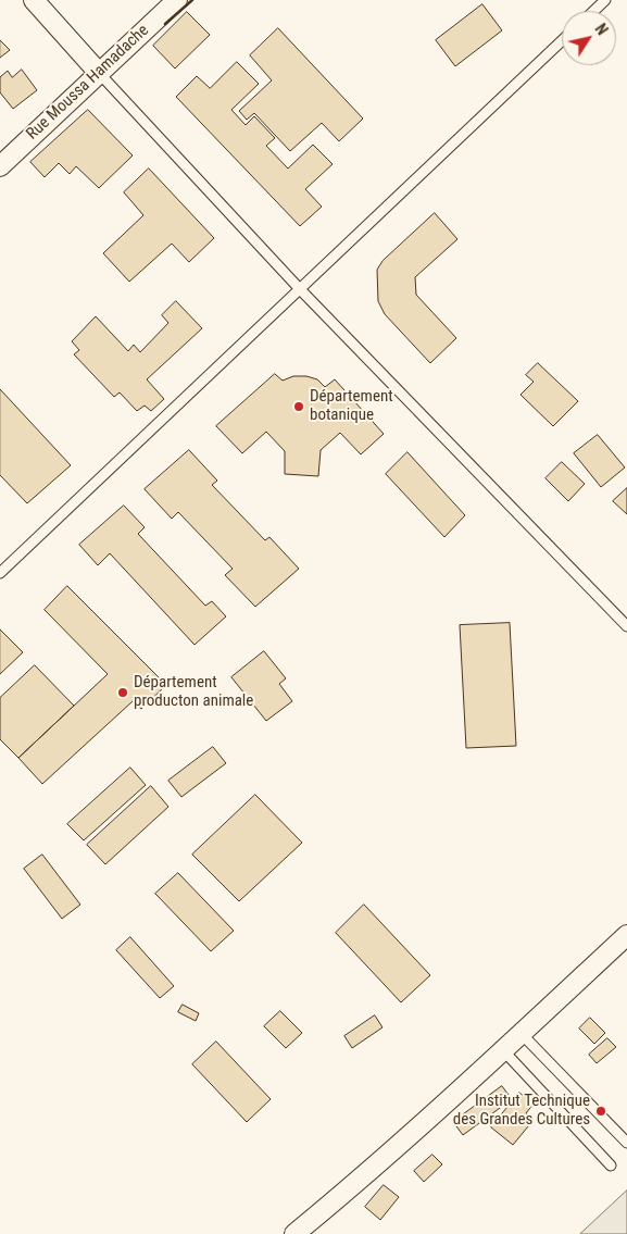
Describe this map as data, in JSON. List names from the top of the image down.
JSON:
{
  "streets": {
    "street": ["Rue Moussa Hamadache"]
  },
  "places": ["Département botanique", "Département producton animale", "Institut Technique des Grandes Cultures"],
  "north": "top right"
}
